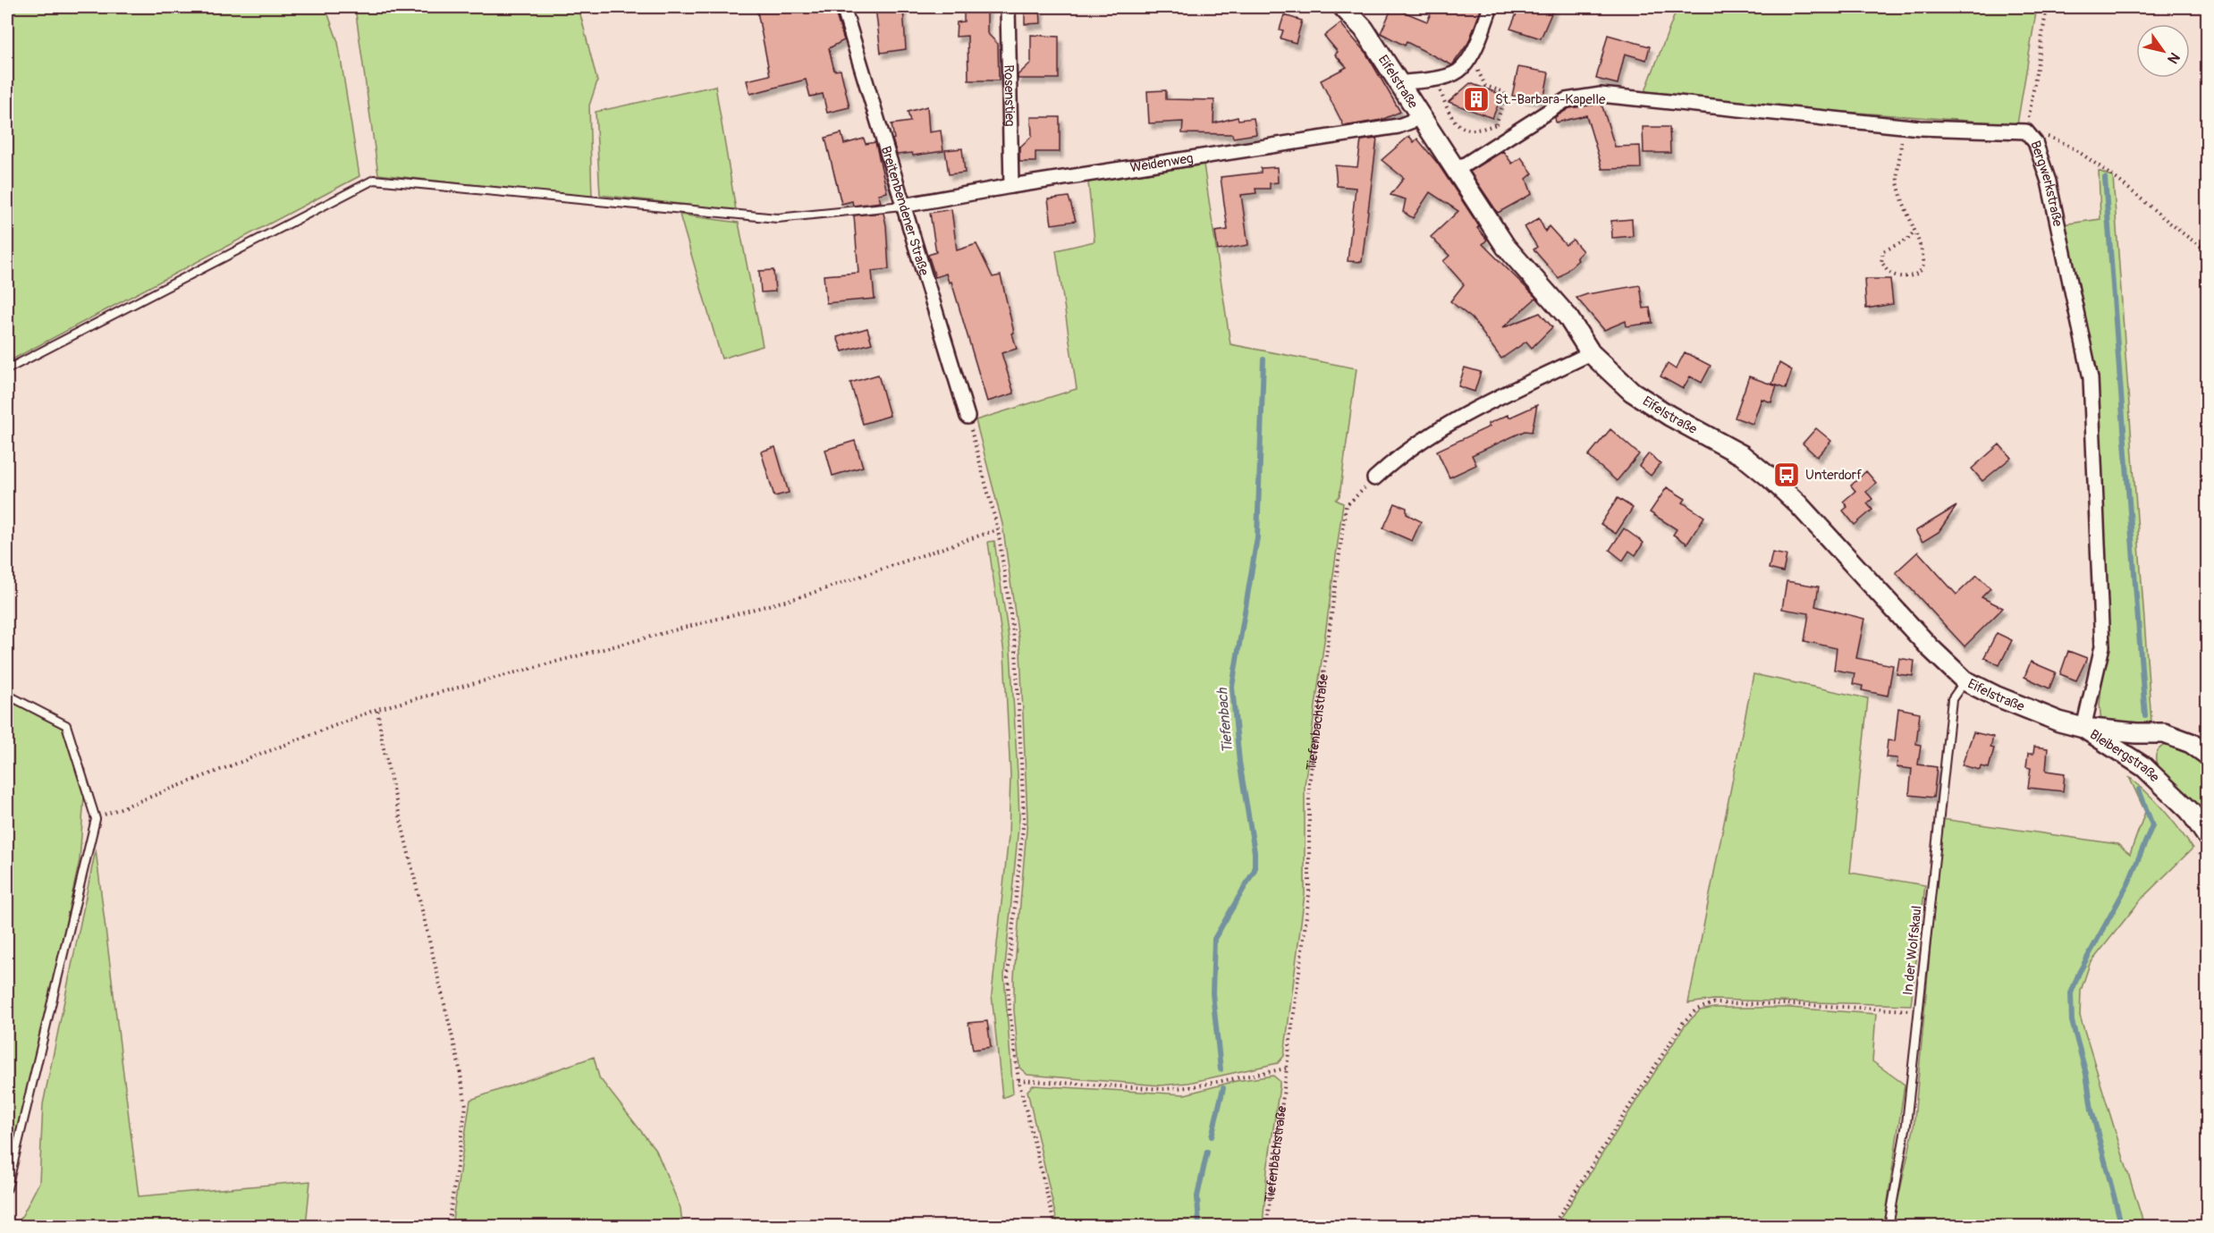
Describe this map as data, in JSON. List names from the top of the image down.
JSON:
{
  "streets": {
    "street": [
      "Eifelstraße",
      "Rosenstieg",
      "Weidenweg",
      "Bergwerkstraße",
      "Breitenbendener Straße",
      "Bleibergstraße"
    ],
    "lane": ["In der Wolfskaul"],
    "path": ["Tiefenbachstraße"]
  },
  "crossings": [
    ["Eifelstraße", "Weidenweg"],
    ["Eifelstraße", "Bergwerkstraße"],
    ["Eifelstraße", "Bleibergstraße"],
    ["Eifelstraße", "In der Wolfskaul"],
    ["Rosenstieg", "Weidenweg"],
    ["Weidenweg", "Breitenbendener Straße"],
    ["Bergwerkstraße", "Bleibergstraße"]
  ],
  "water": ["Tiefenbach"],
  "places": {
    "building": ["St.-Barbara-Kapelle"],
    "bus stop": ["Unterdorf"]
  },
  "north": "bottom right"
}
